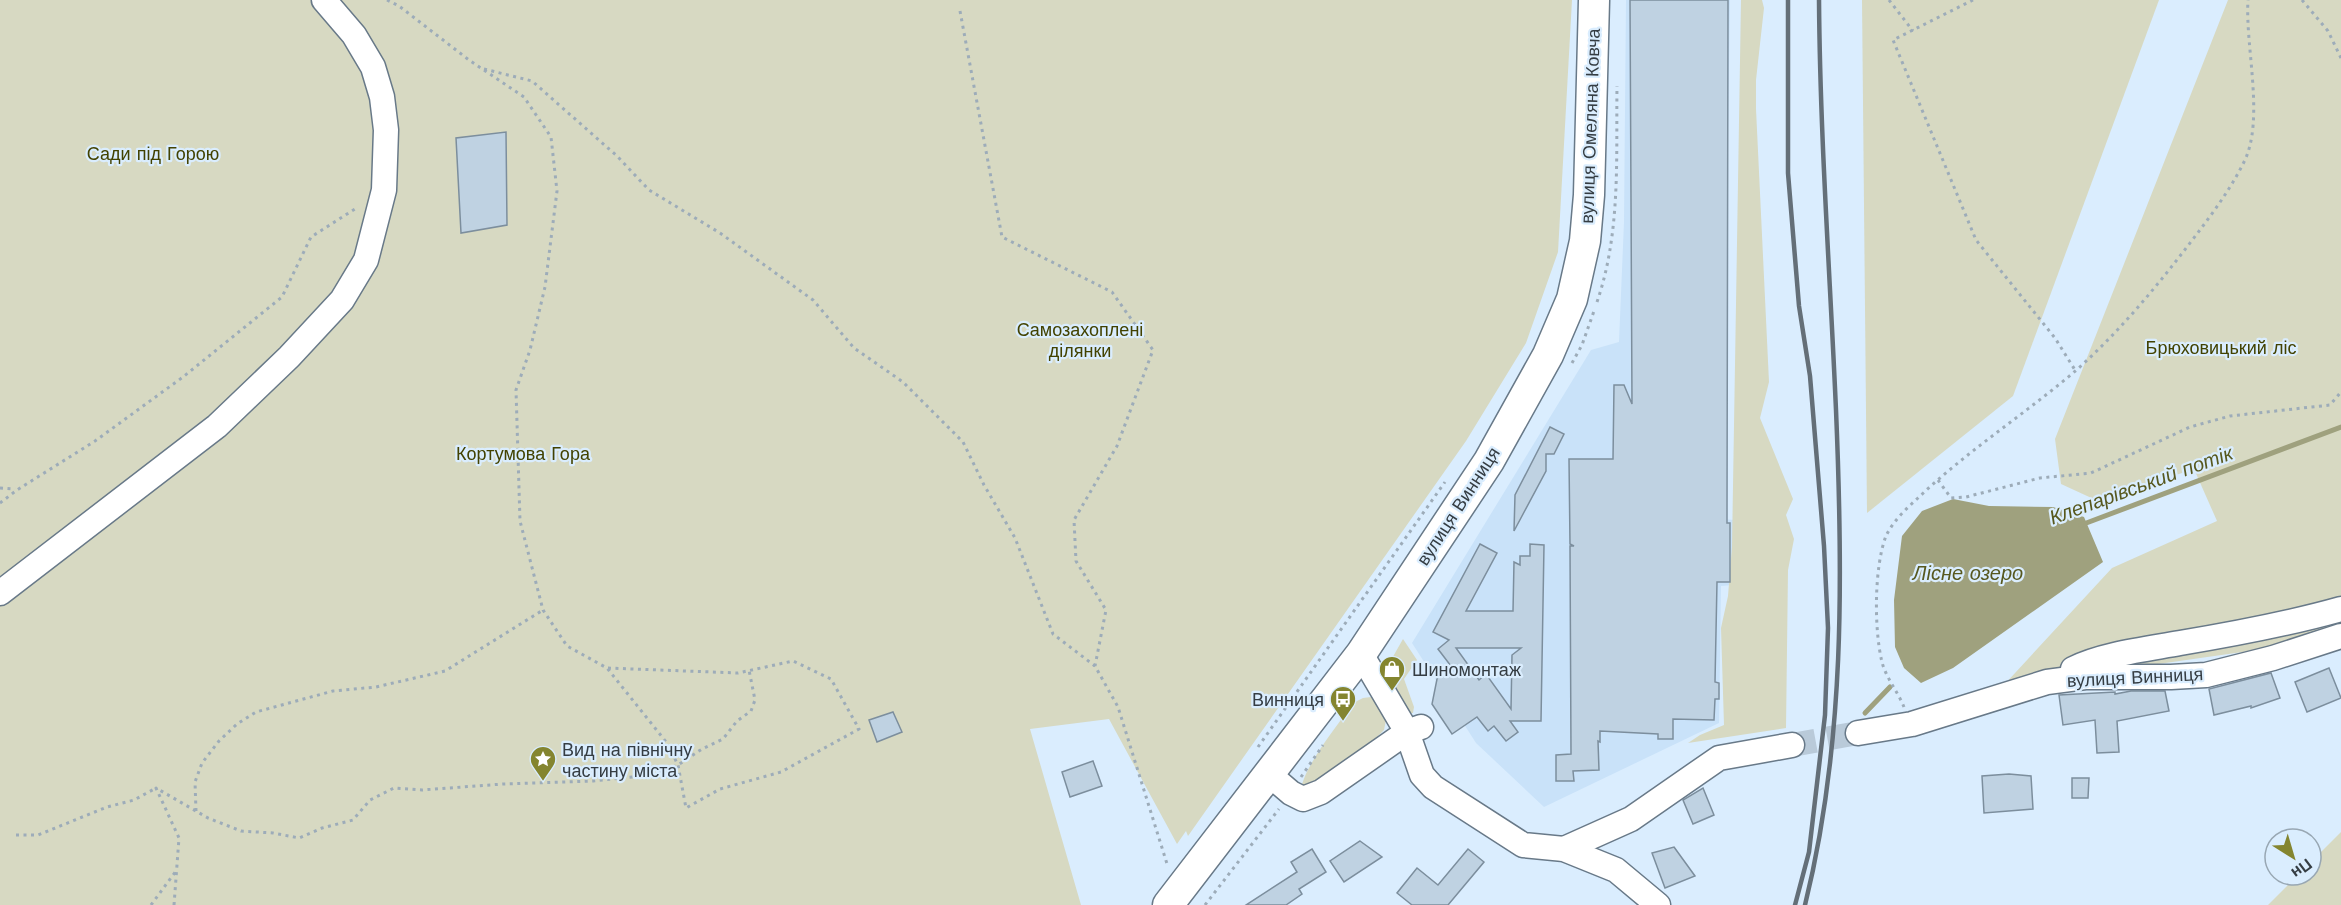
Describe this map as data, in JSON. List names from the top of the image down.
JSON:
{
  "streets": {
    "main road": ["вулиця Омеляна Ковча", "вулиця Винниця"]
  },
  "crossings": [
    ["вулиця Омеляна Ковча", "вулиця Винниця"]
  ],
  "water": ["Клепарівський потік", "Лісне озеро"],
  "parks": [
    "Сади під Горою",
    "Самозахоплені ділянки",
    "Брюховицький ліс",
    "Кортумова Гора"
  ],
  "places": {
    "shop": ["Шиномонтаж"],
    "bus stop": ["Винниця"],
    "place": ["Вид на північну частину міста"]
  },
  "north": "bottom right"
}
